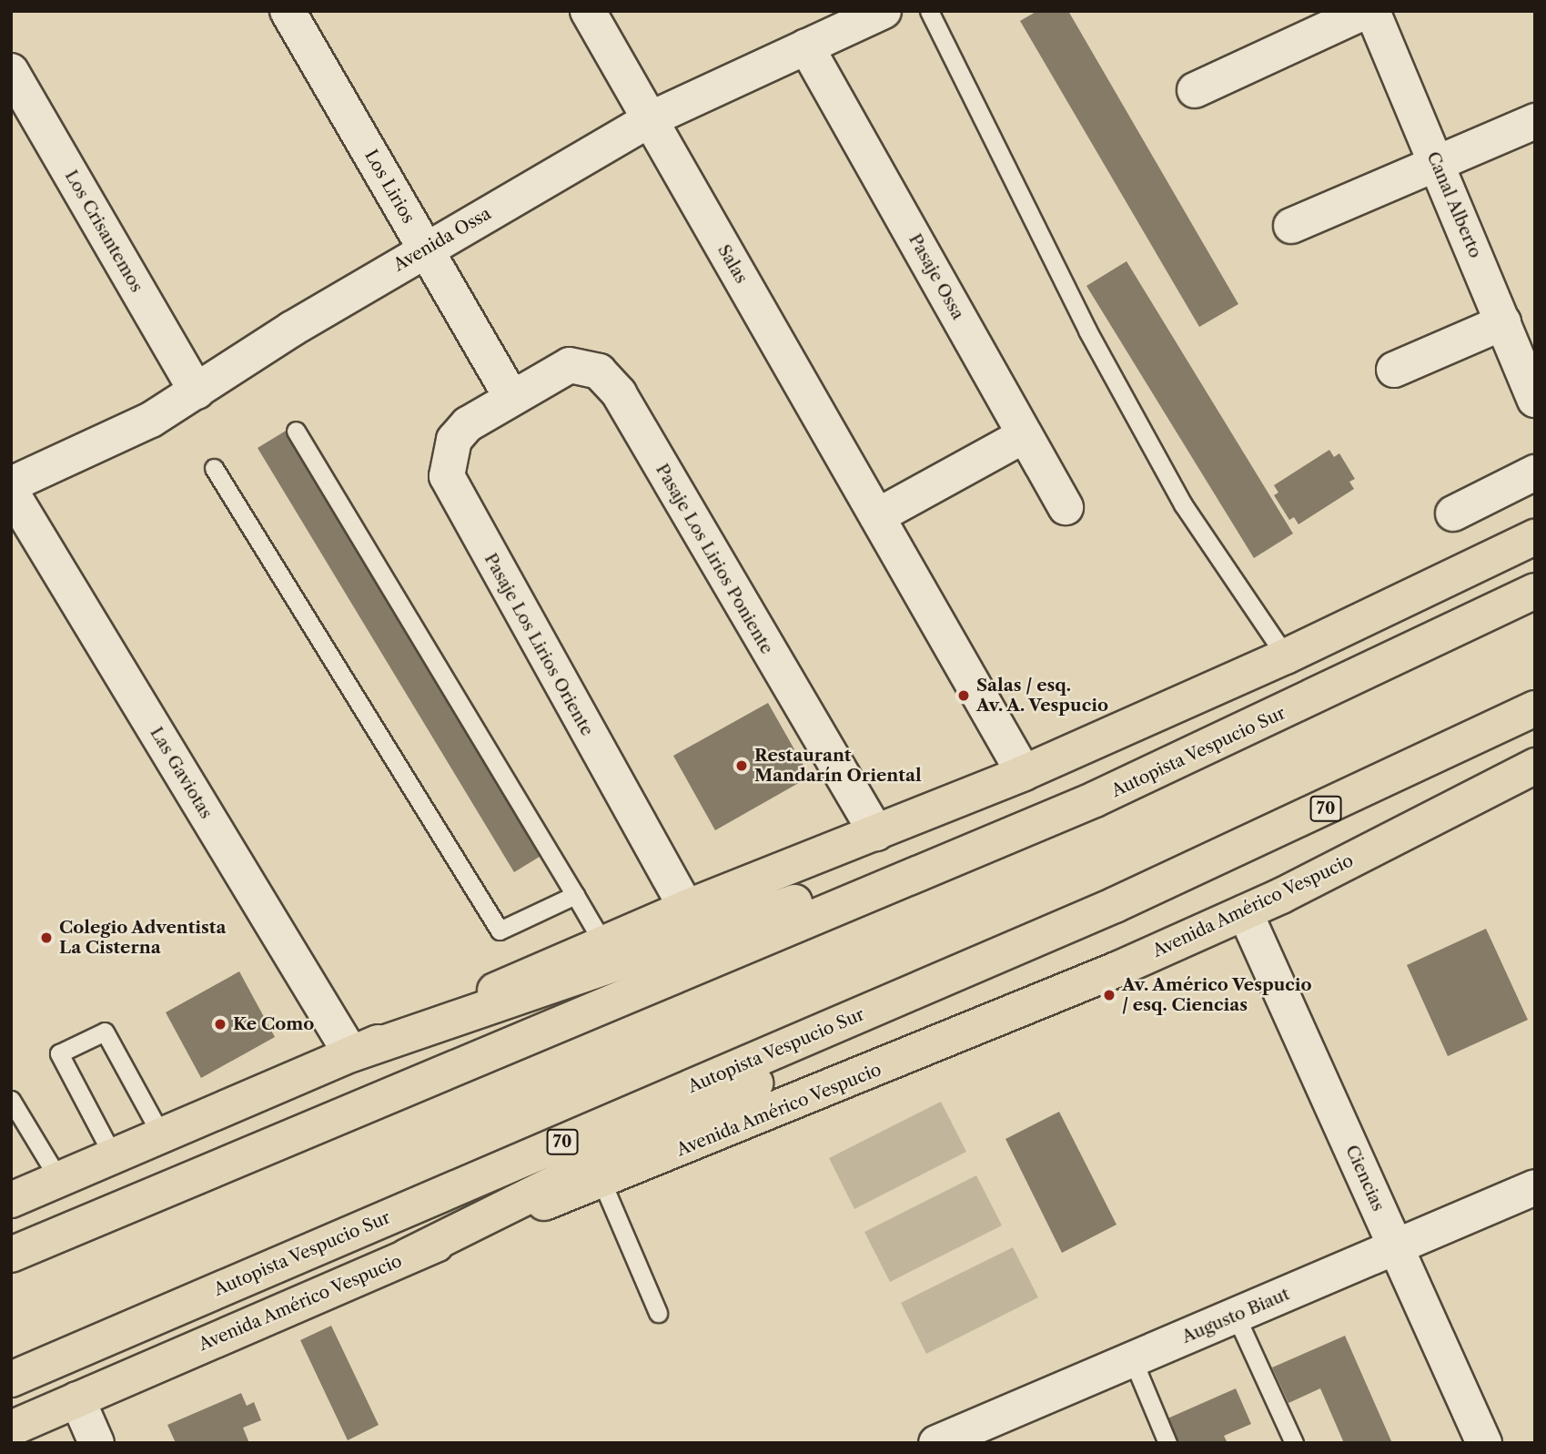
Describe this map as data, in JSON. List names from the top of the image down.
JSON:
{
  "streets": {
    "main road": ["Autopista Vespucio Sur", "70", "Avenida Américo Vespucio"],
    "street": [
      "Los Lirios",
      "Canal Alberto",
      "Los Crisantemos",
      "Avenida Ossa",
      "Salas",
      "Pasaje Ossa",
      "Pasaje Los Lirios Poniente",
      "Pasaje Los Lirios Oriente",
      "Las Gaviotas",
      "Ciencias",
      "Augusto Biaut"
    ]
  },
  "crossings": [
    ["Los Lirios", "Avenida Ossa"],
    ["Los Lirios", "Pasaje Los Lirios Poniente"],
    ["Los Lirios", "Pasaje Los Lirios Oriente"],
    ["Los Crisantemos", "Avenida Ossa"],
    ["Avenida Ossa", "Salas"],
    ["Avenida Ossa", "Pasaje Ossa"],
    ["Pasaje Los Lirios Poniente", "Pasaje Los Lirios Oriente"],
    ["Avenida Américo Vespucio", "Ciencias"],
    ["Ciencias", "Augusto Biaut"]
  ],
  "places": [
    "Salas / esq. Av. A. Vespucio",
    "Restaurant Mandarín Oriental",
    "Colegio Adventista La Cisterna",
    "Av. Américo Vespucio / esq. Ciencias",
    "Ke Como"
  ]
}
